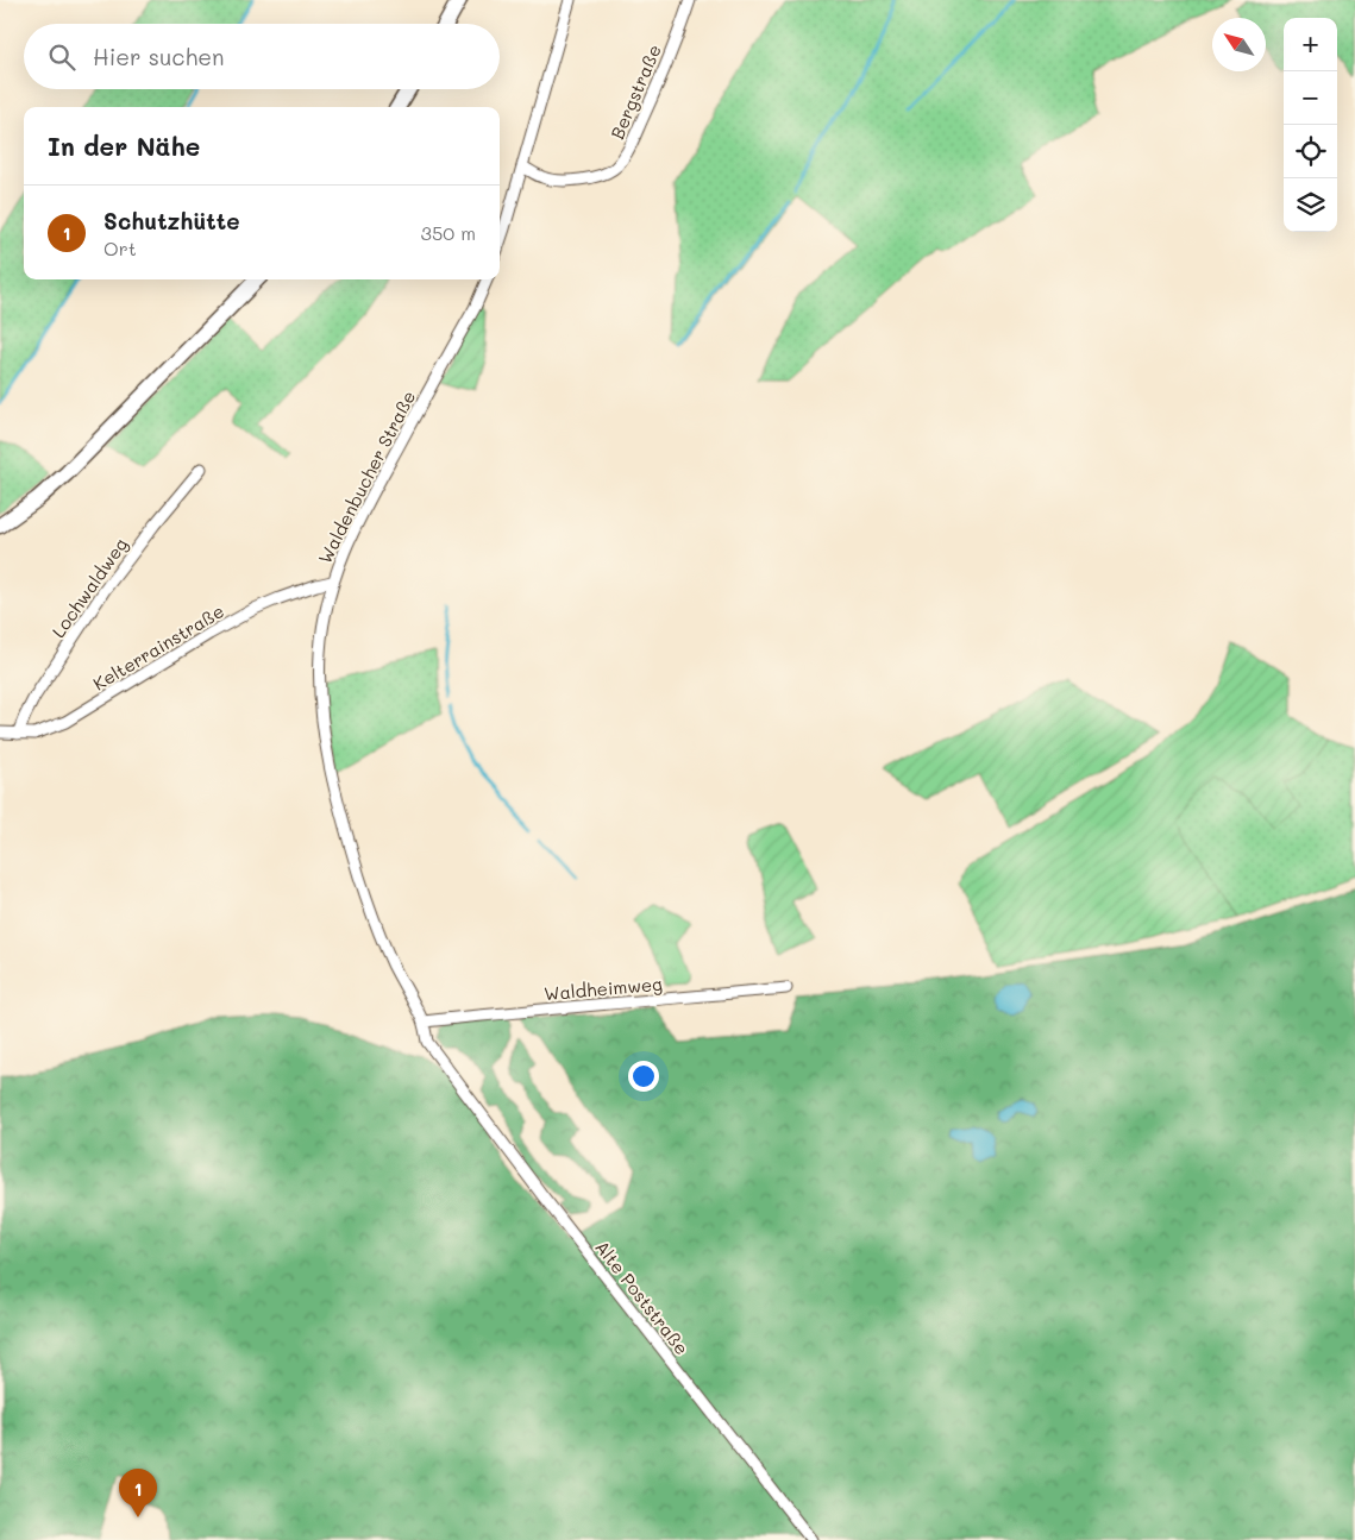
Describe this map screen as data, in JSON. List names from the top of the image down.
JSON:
{
  "streets": {
    "street": [
      "Bergstraße",
      "Waldenbucher Straße",
      "Lochwaldweg",
      "Kelterrainstraße",
      "Waldheimweg",
      "Alte Poststraße"
    ]
  },
  "crossings": [
    ["Waldenbucher Straße", "Kelterrainstraße"],
    ["Waldenbucher Straße", "Waldheimweg"],
    ["Waldenbucher Straße", "Alte Poststraße"],
    ["Lochwaldweg", "Kelterrainstraße"]
  ],
  "north": "top left",
  "page": {
    "map_buttons": ["+", "−"],
    "search": "Hier suchen",
    "heading": "In der Nähe",
    "list": [
      {
        "mark": "1",
        "name": "Schutzhütte",
        "note": "Ort",
        "value": "350 m"
      }
    ],
    "pins": "1"
  }
}
